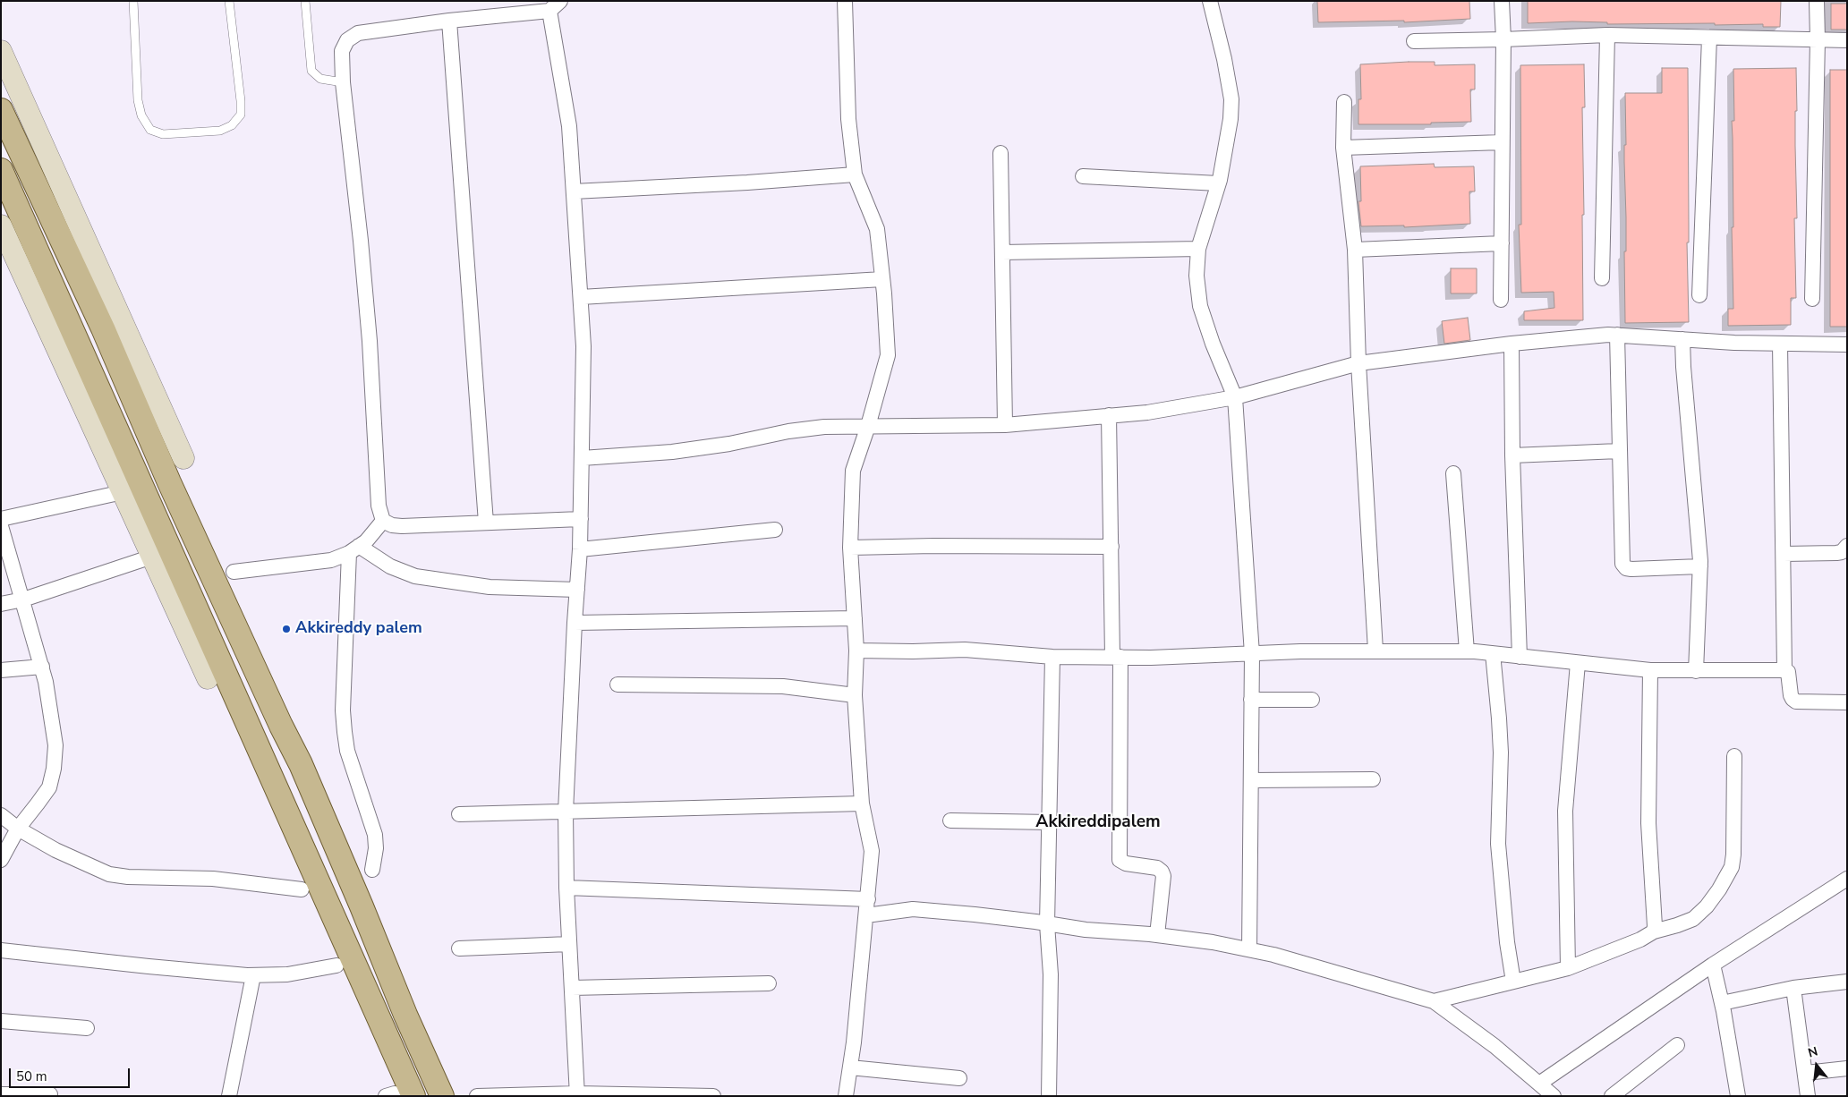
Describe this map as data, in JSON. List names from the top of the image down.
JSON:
{
  "districts": ["Akkireddipalem"],
  "places": ["Akkireddy palem"],
  "scale_bar": "50 m",
  "north": "top"
}
